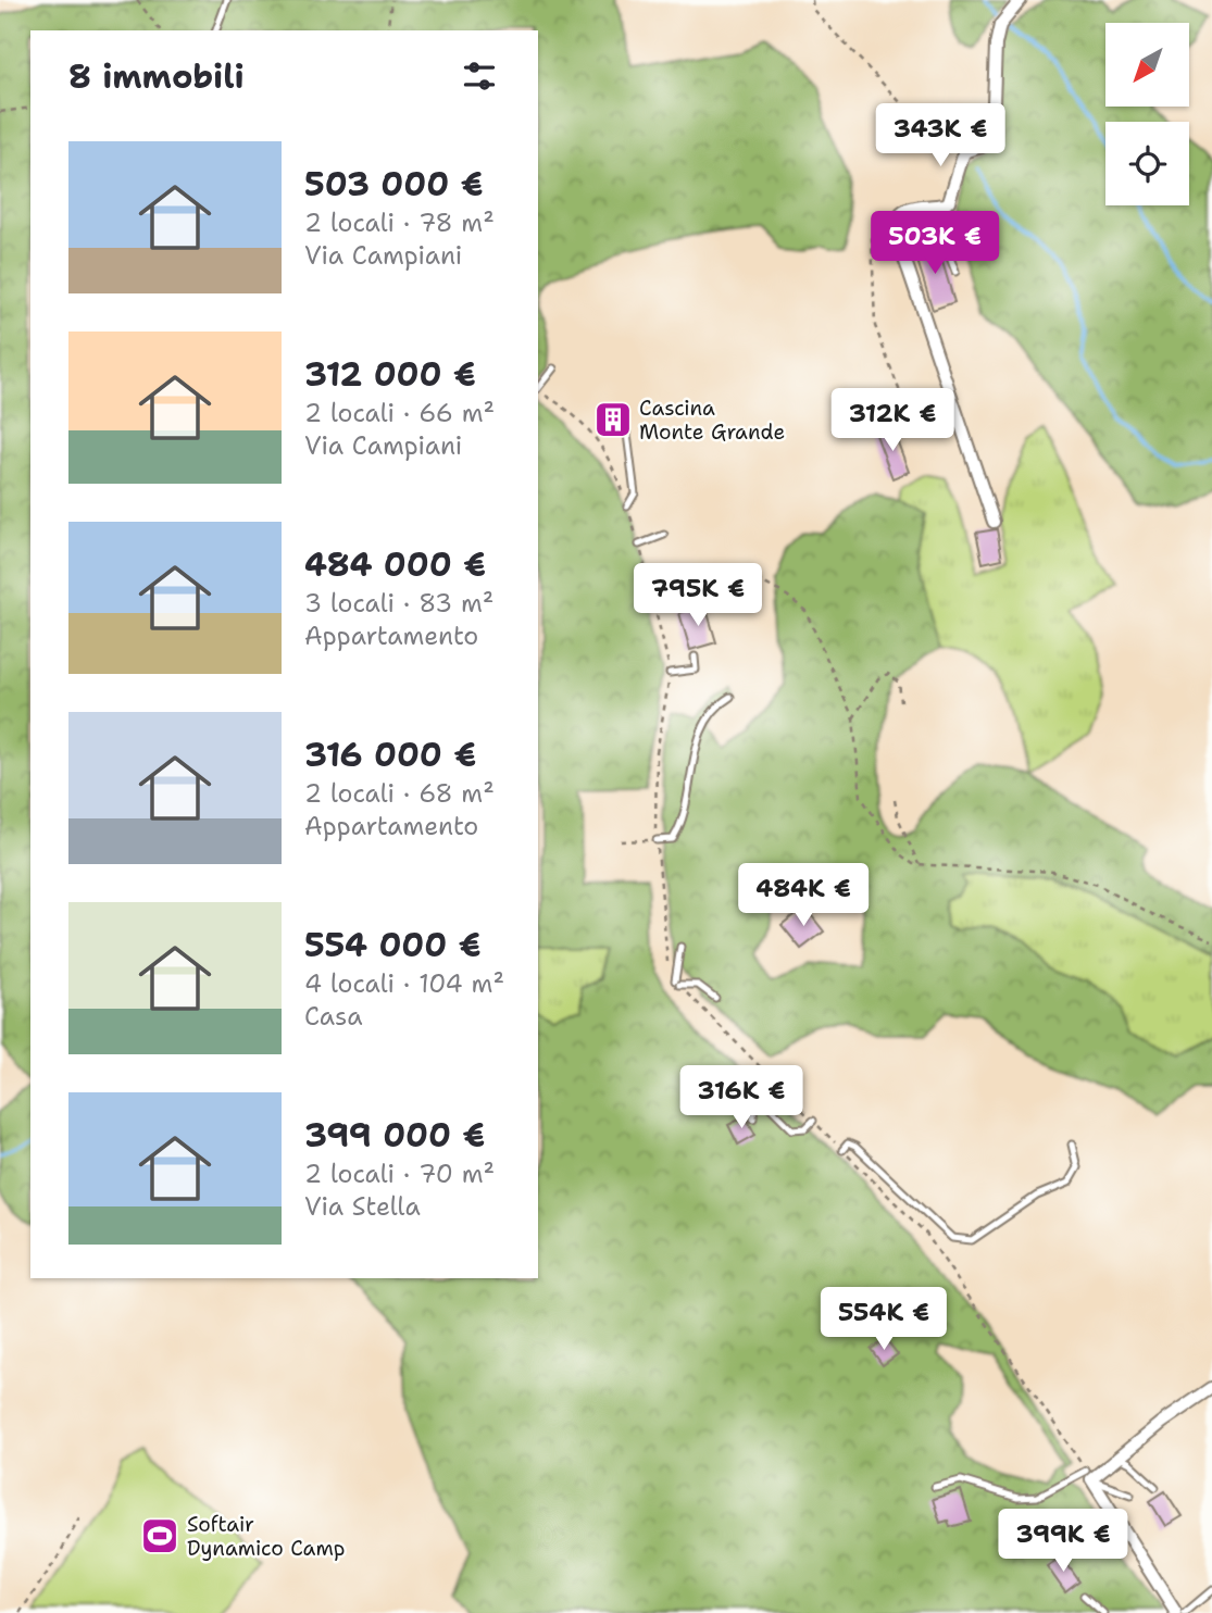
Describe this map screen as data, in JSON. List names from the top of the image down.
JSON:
{
  "places": {
    "building": ["Cascina Monte Grande"],
    "sports": ["Softair Dynamico Camp"]
  },
  "north": "bottom left",
  "page": {
    "heading": "8 immobili",
    "price": [
      "343K €",
      "503K €",
      "312K €",
      "795K €",
      "484K €",
      "316K €",
      "554K €",
      "399K €"
    ],
    "list": [
      {
        "name": "503 000 €",
        "note": "2 locali · 78 m² · Via Campiani"
      },
      {
        "name": "312 000 €",
        "note": "2 locali · 66 m² · Via Campiani"
      },
      {
        "name": "484 000 €",
        "note": "3 locali · 83 m² · Appartamento"
      },
      {
        "name": "316 000 €",
        "note": "2 locali · 68 m² · Appartamento"
      },
      {
        "name": "554 000 €",
        "note": "4 locali · 104 m² · Casa"
      },
      {
        "name": "399 000 €",
        "note": "2 locali · 70 m² · Via Stella"
      }
    ]
  }
}
